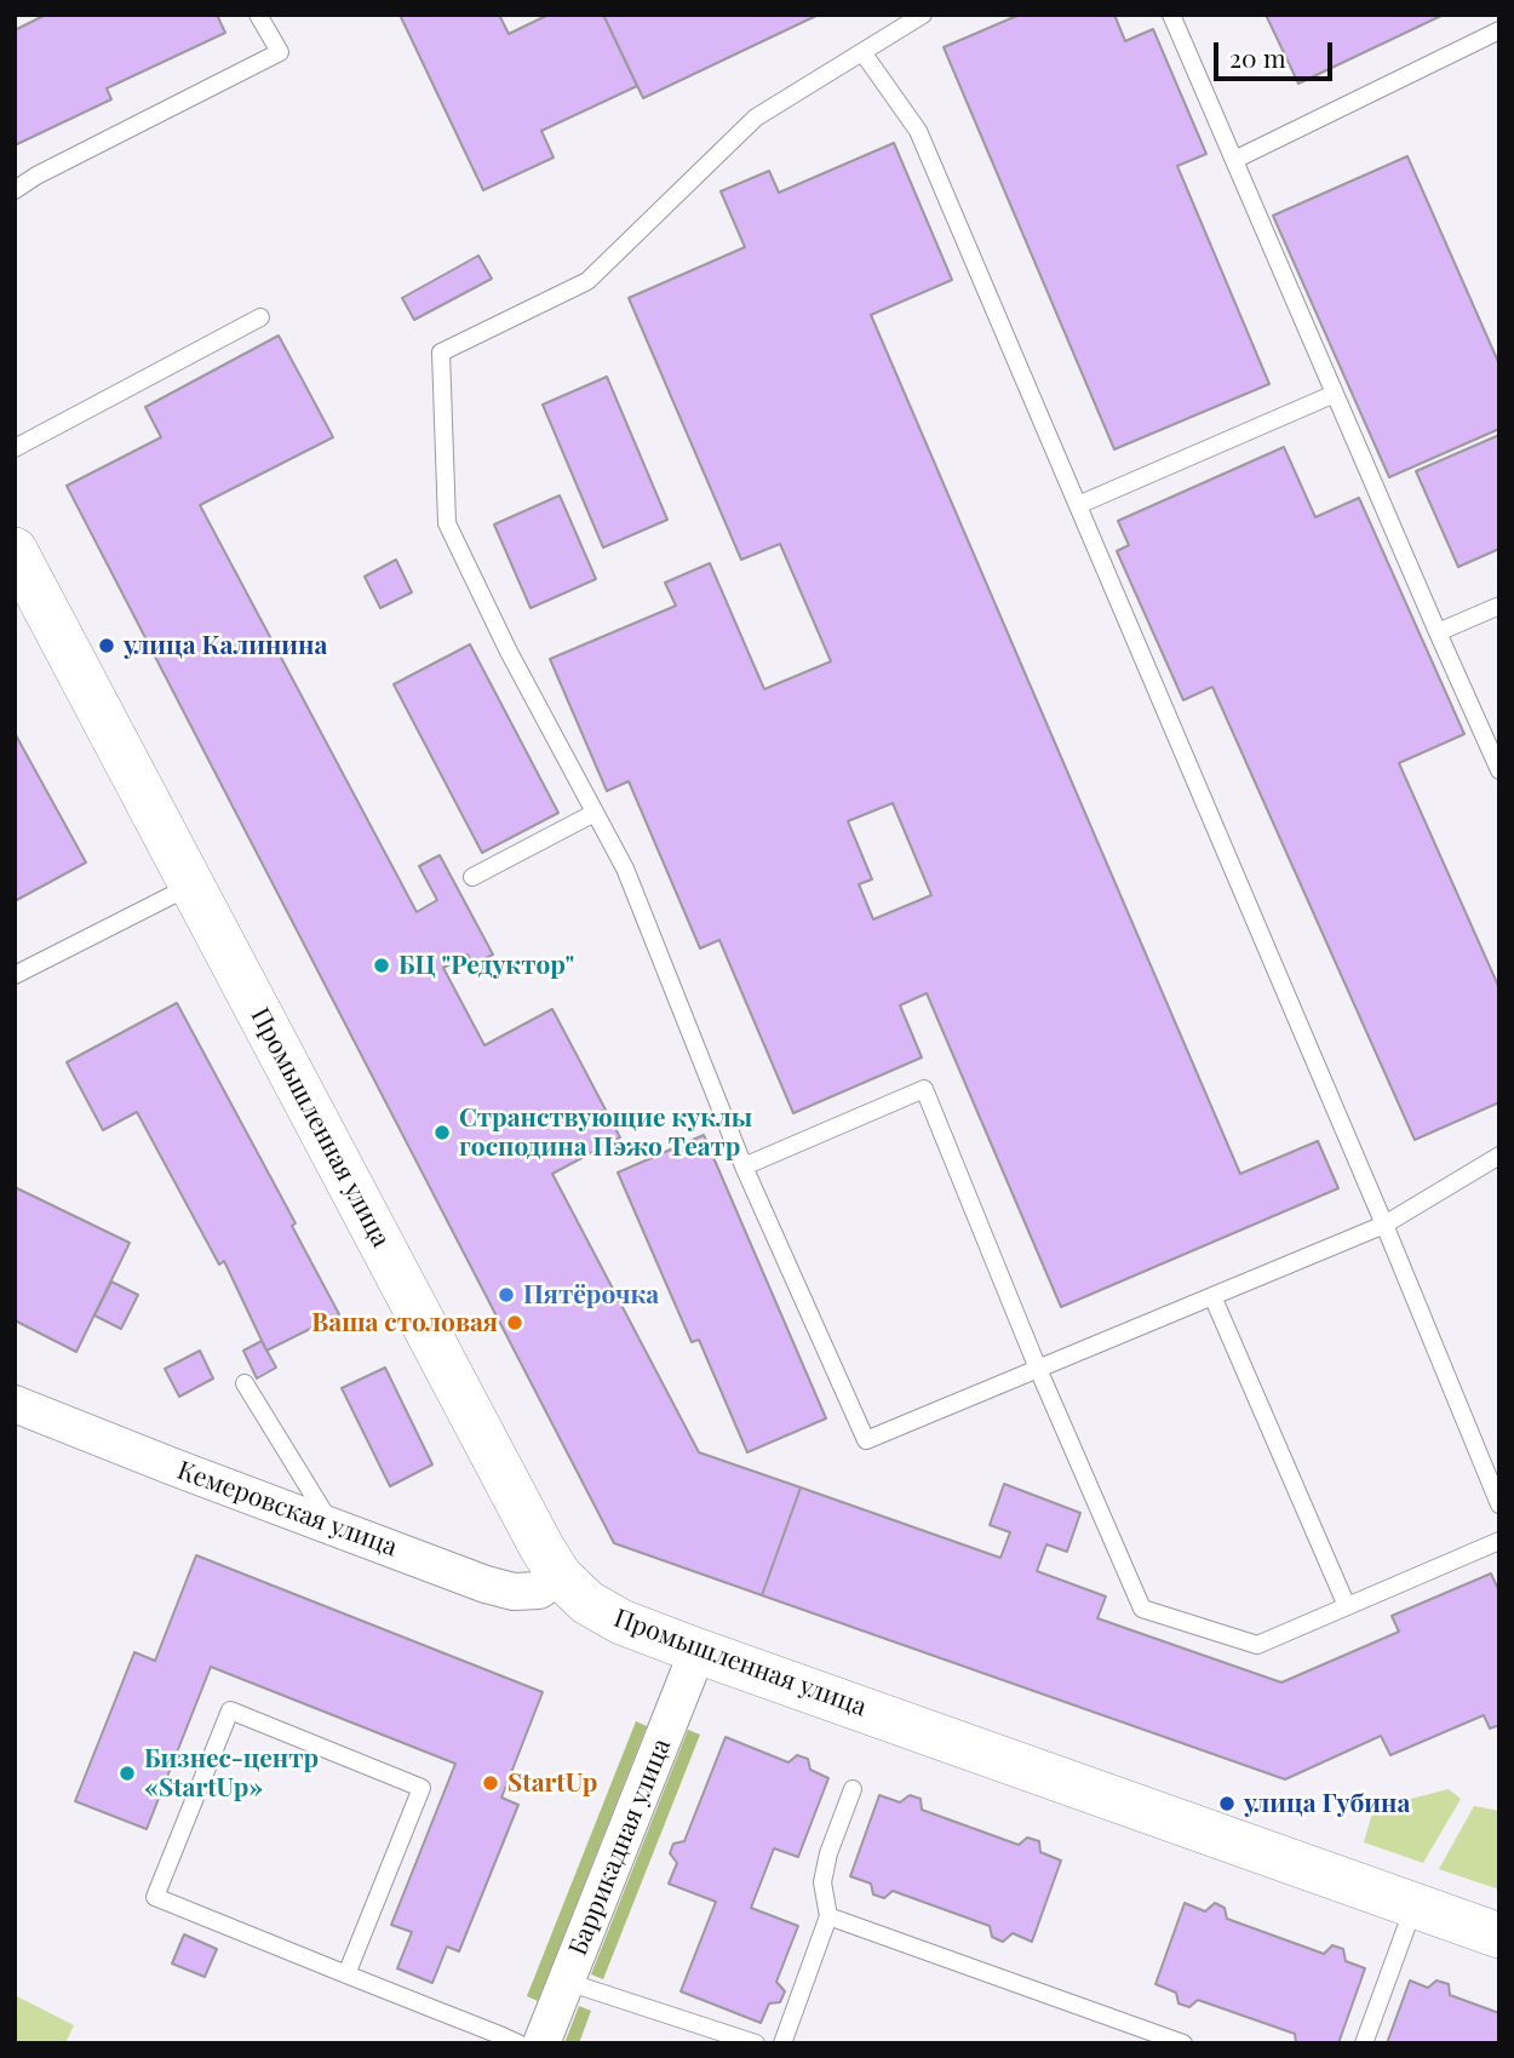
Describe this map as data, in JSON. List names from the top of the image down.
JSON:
{
  "streets": {
    "street": ["Промышленная улица", "Кемеровская улица", "Баррикадная улица"]
  },
  "crossings": [
    ["Промышленная улица", "Кемеровская улица"],
    ["Промышленная улица", "Баррикадная улица"]
  ],
  "places": [
    "улица Калинина",
    "БЦ \"Редуктор\"",
    "Странствующие куклы господина Пэжо Театр",
    "Пятёрочка",
    "Ваша столовая",
    "Бизнес-центр «StartUp»",
    "StartUp",
    "улица Губина"
  ],
  "scale_bar": "20 m"
}
